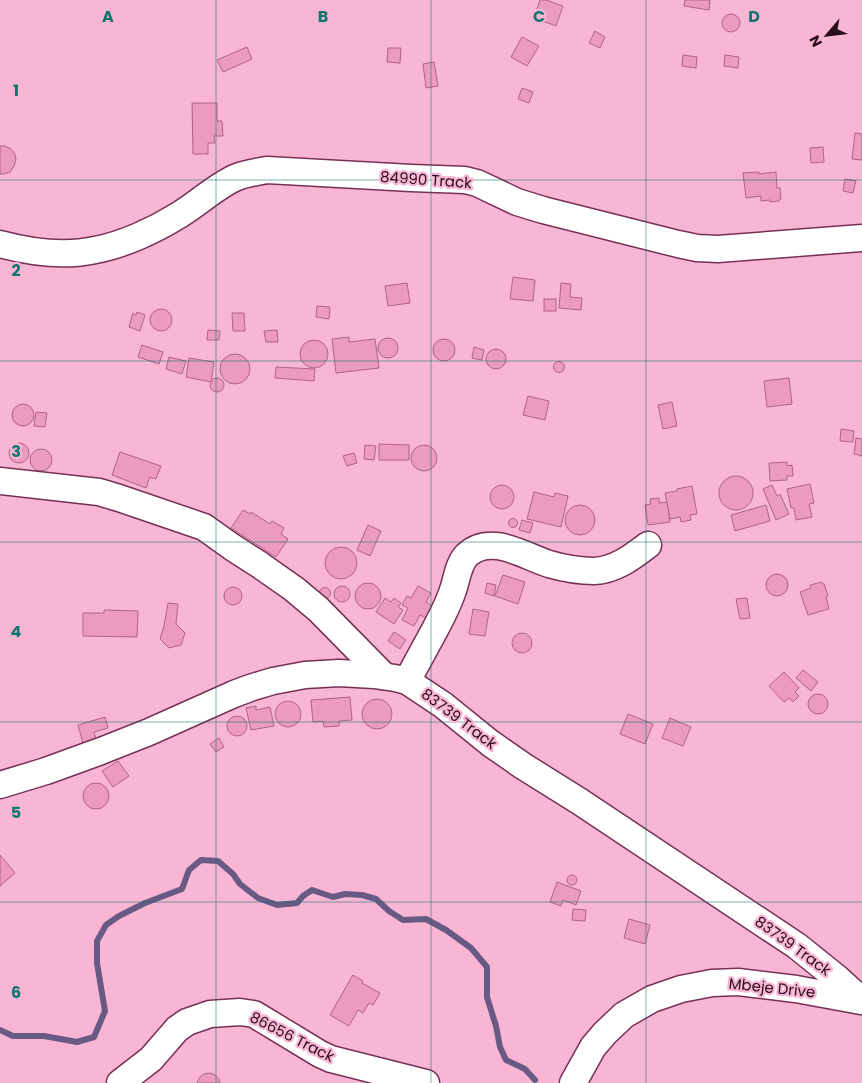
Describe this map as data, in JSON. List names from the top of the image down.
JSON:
{
  "streets": {
    "street": [
      "84990 Track",
      "83739 Track",
      "Mbeje Drive",
      "86656 Track"
    ]
  },
  "crossings": [
    ["83739 Track", "Mbeje Drive"]
  ],
  "north": "bottom left",
  "grid": {
    "columns": [
      "A",
      "B",
      "C",
      "D"
    ],
    "rows": [
      "1",
      "2",
      "3",
      "4",
      "5",
      "6"
    ]
  }
}
